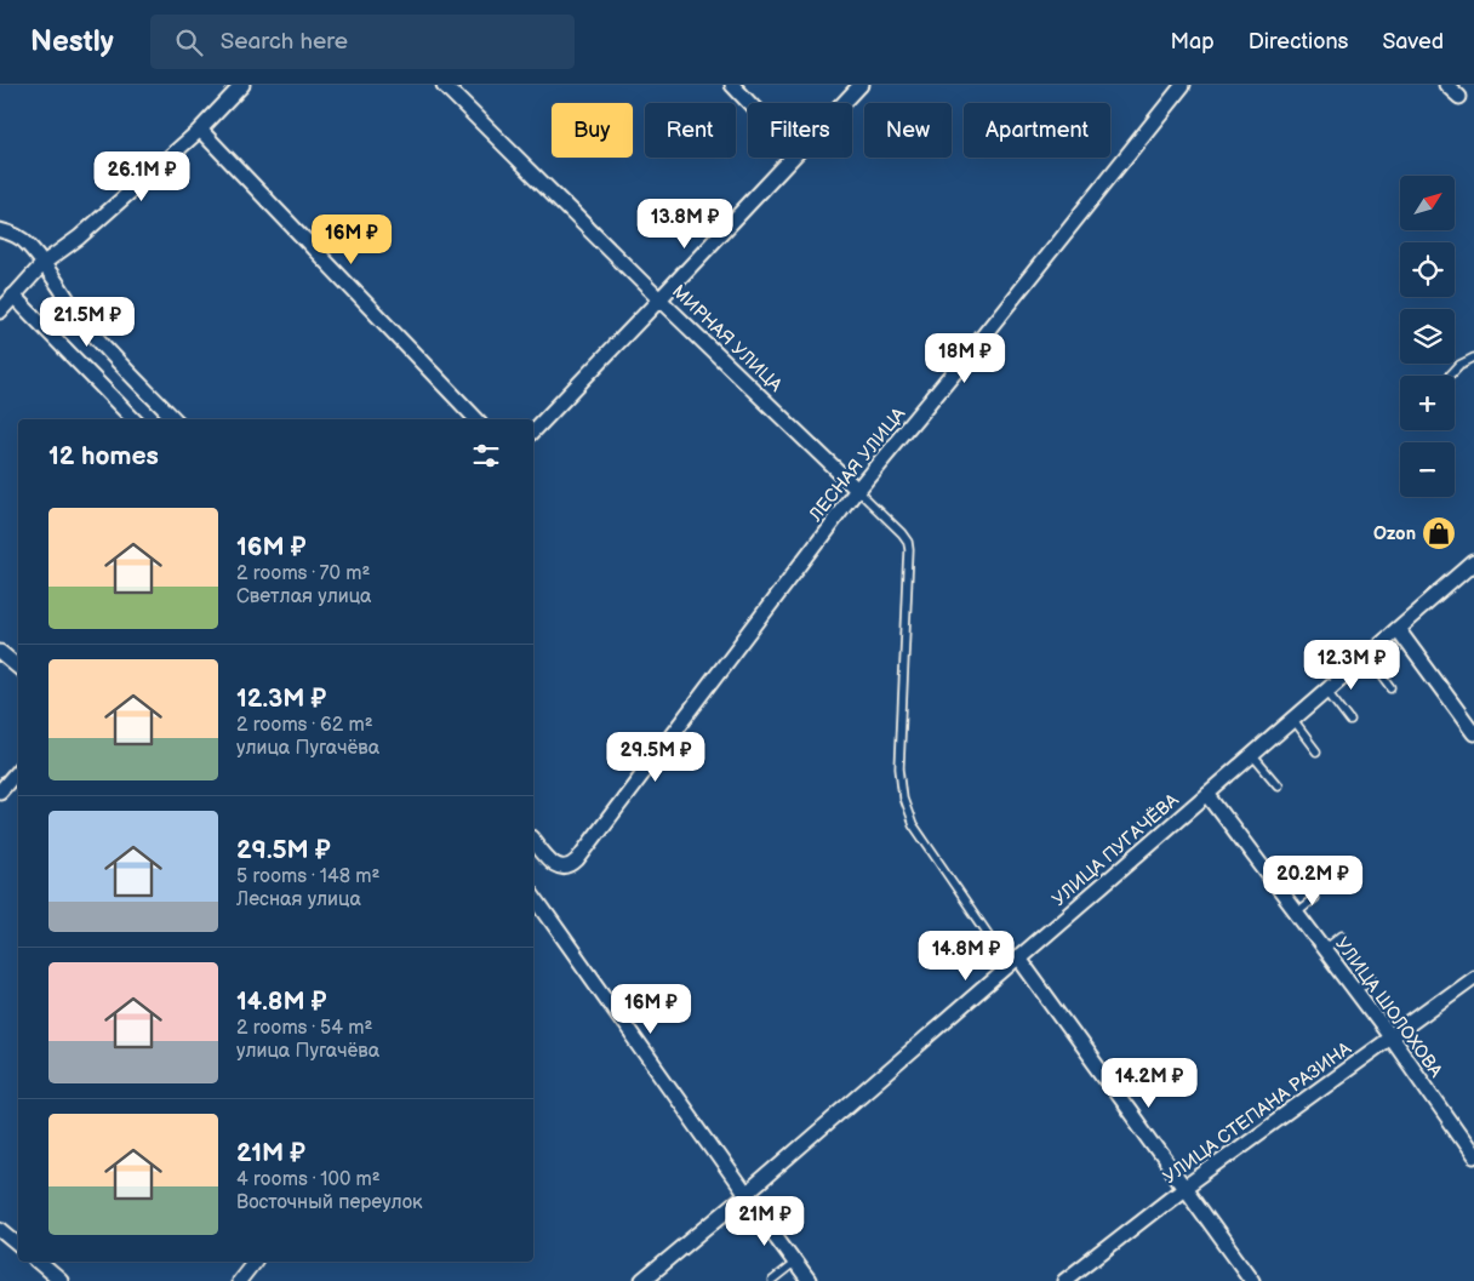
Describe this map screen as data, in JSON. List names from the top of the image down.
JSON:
{
  "streets": {
    "street": [
      "МИРНАЯ УЛИЦА",
      "ЛЕСНАЯ УЛИЦА",
      "УЛИЦА ПУГАЧЁВА",
      "УЛИЦА ШОЛОХОВА",
      "УЛИЦА СТЕПАНА РАЗИНА"
    ]
  },
  "crossings": [
    ["МИРНАЯ УЛИЦА", "ЛЕСНАЯ УЛИЦА"],
    ["УЛИЦА ПУГАЧЁВА", "УЛИЦА ШОЛОХОВА"],
    ["УЛИЦА ШОЛОХОВА", "УЛИЦА СТЕПАНА РАЗИНА"]
  ],
  "places": {
    "shop": ["Ozon"]
  },
  "north": "top right",
  "page": {
    "header": "Nestly",
    "search": "Search here",
    "nav": ["Map", "Directions", "Saved"],
    "chip": [
      "Buy",
      "Rent",
      "Filters",
      "New",
      "Apartment"
    ],
    "price": [
      "26.1M ₽",
      "13.8M ₽",
      "16M ₽",
      "21.5M ₽",
      "18M ₽",
      "12.3M ₽",
      "29.5M ₽",
      "20.2M ₽",
      "14.8M ₽",
      "16M ₽",
      "14.2M ₽",
      "21M ₽"
    ],
    "map_buttons": ["+", "−"],
    "heading": "12 homes",
    "list": [
      {
        "name": "16M ₽",
        "note": "2 rooms · 70 m² · Светлая улица"
      },
      {
        "name": "12.3M ₽",
        "note": "2 rooms · 62 m² · улица Пугачёва"
      },
      {
        "name": "29.5M ₽",
        "note": "5 rooms · 148 m² · Лесная улица"
      },
      {
        "name": "14.8M ₽",
        "note": "2 rooms · 54 m² · улица Пугачёва"
      },
      {
        "name": "21M ₽",
        "note": "4 rooms · 100 m² · Восточный переулок"
      }
    ]
  }
}
